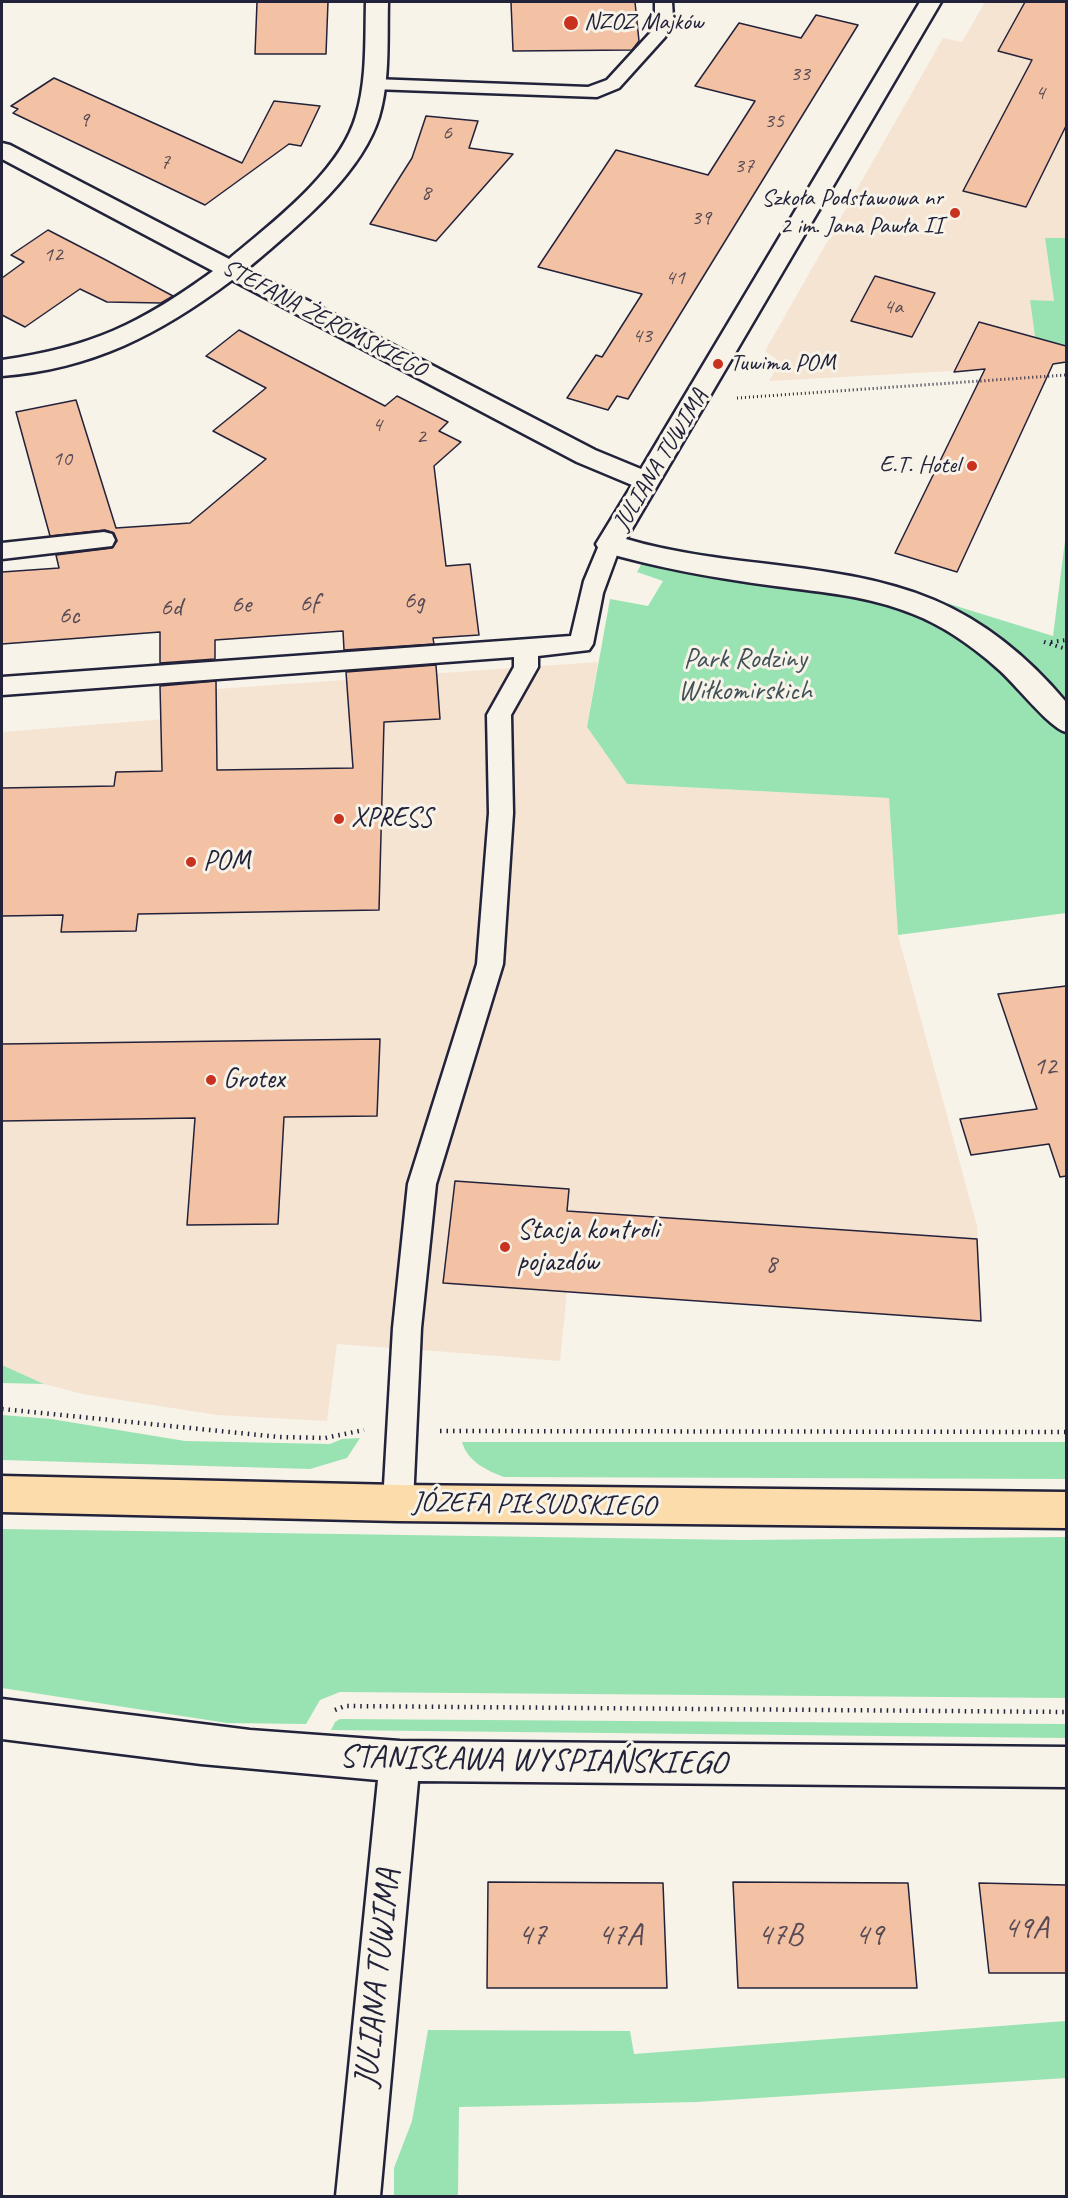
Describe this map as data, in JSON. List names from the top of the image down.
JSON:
{
  "streets": {
    "main road": ["JÓZEFA PIŁSUDSKIEGO"],
    "street": ["STEFANA ŻEROMSKIEGO", "JULIANA TUWIMA", "STANISŁAWA WYSPIAŃSKIEGO"]
  },
  "crossings": [
    ["STEFANA ŻEROMSKIEGO", "JULIANA TUWIMA"],
    ["JULIANA TUWIMA", "STANISŁAWA WYSPIAŃSKIEGO"]
  ],
  "parks": ["Park Rodziny Wiłkomirskich"],
  "places": [
    "NZOZ Majków",
    "Szkoła Podstawowa nr 2 im. Jana Pawła II",
    "Tuwima POM",
    "E.T. Hotel",
    "XPRESS",
    "POM",
    "Grotex",
    "Stacja kontroli pojazdów"
  ],
  "house_numbers": [
    "33",
    "4",
    "9",
    "35",
    "6",
    "7",
    "37",
    "8",
    "39",
    "12",
    "41",
    "4a",
    "43",
    "4",
    "2",
    "10",
    "6g",
    "6f",
    "6e",
    "6d",
    "6c",
    "12",
    "8",
    "49A",
    "47",
    "47A",
    "47B",
    "49"
  ]
}
